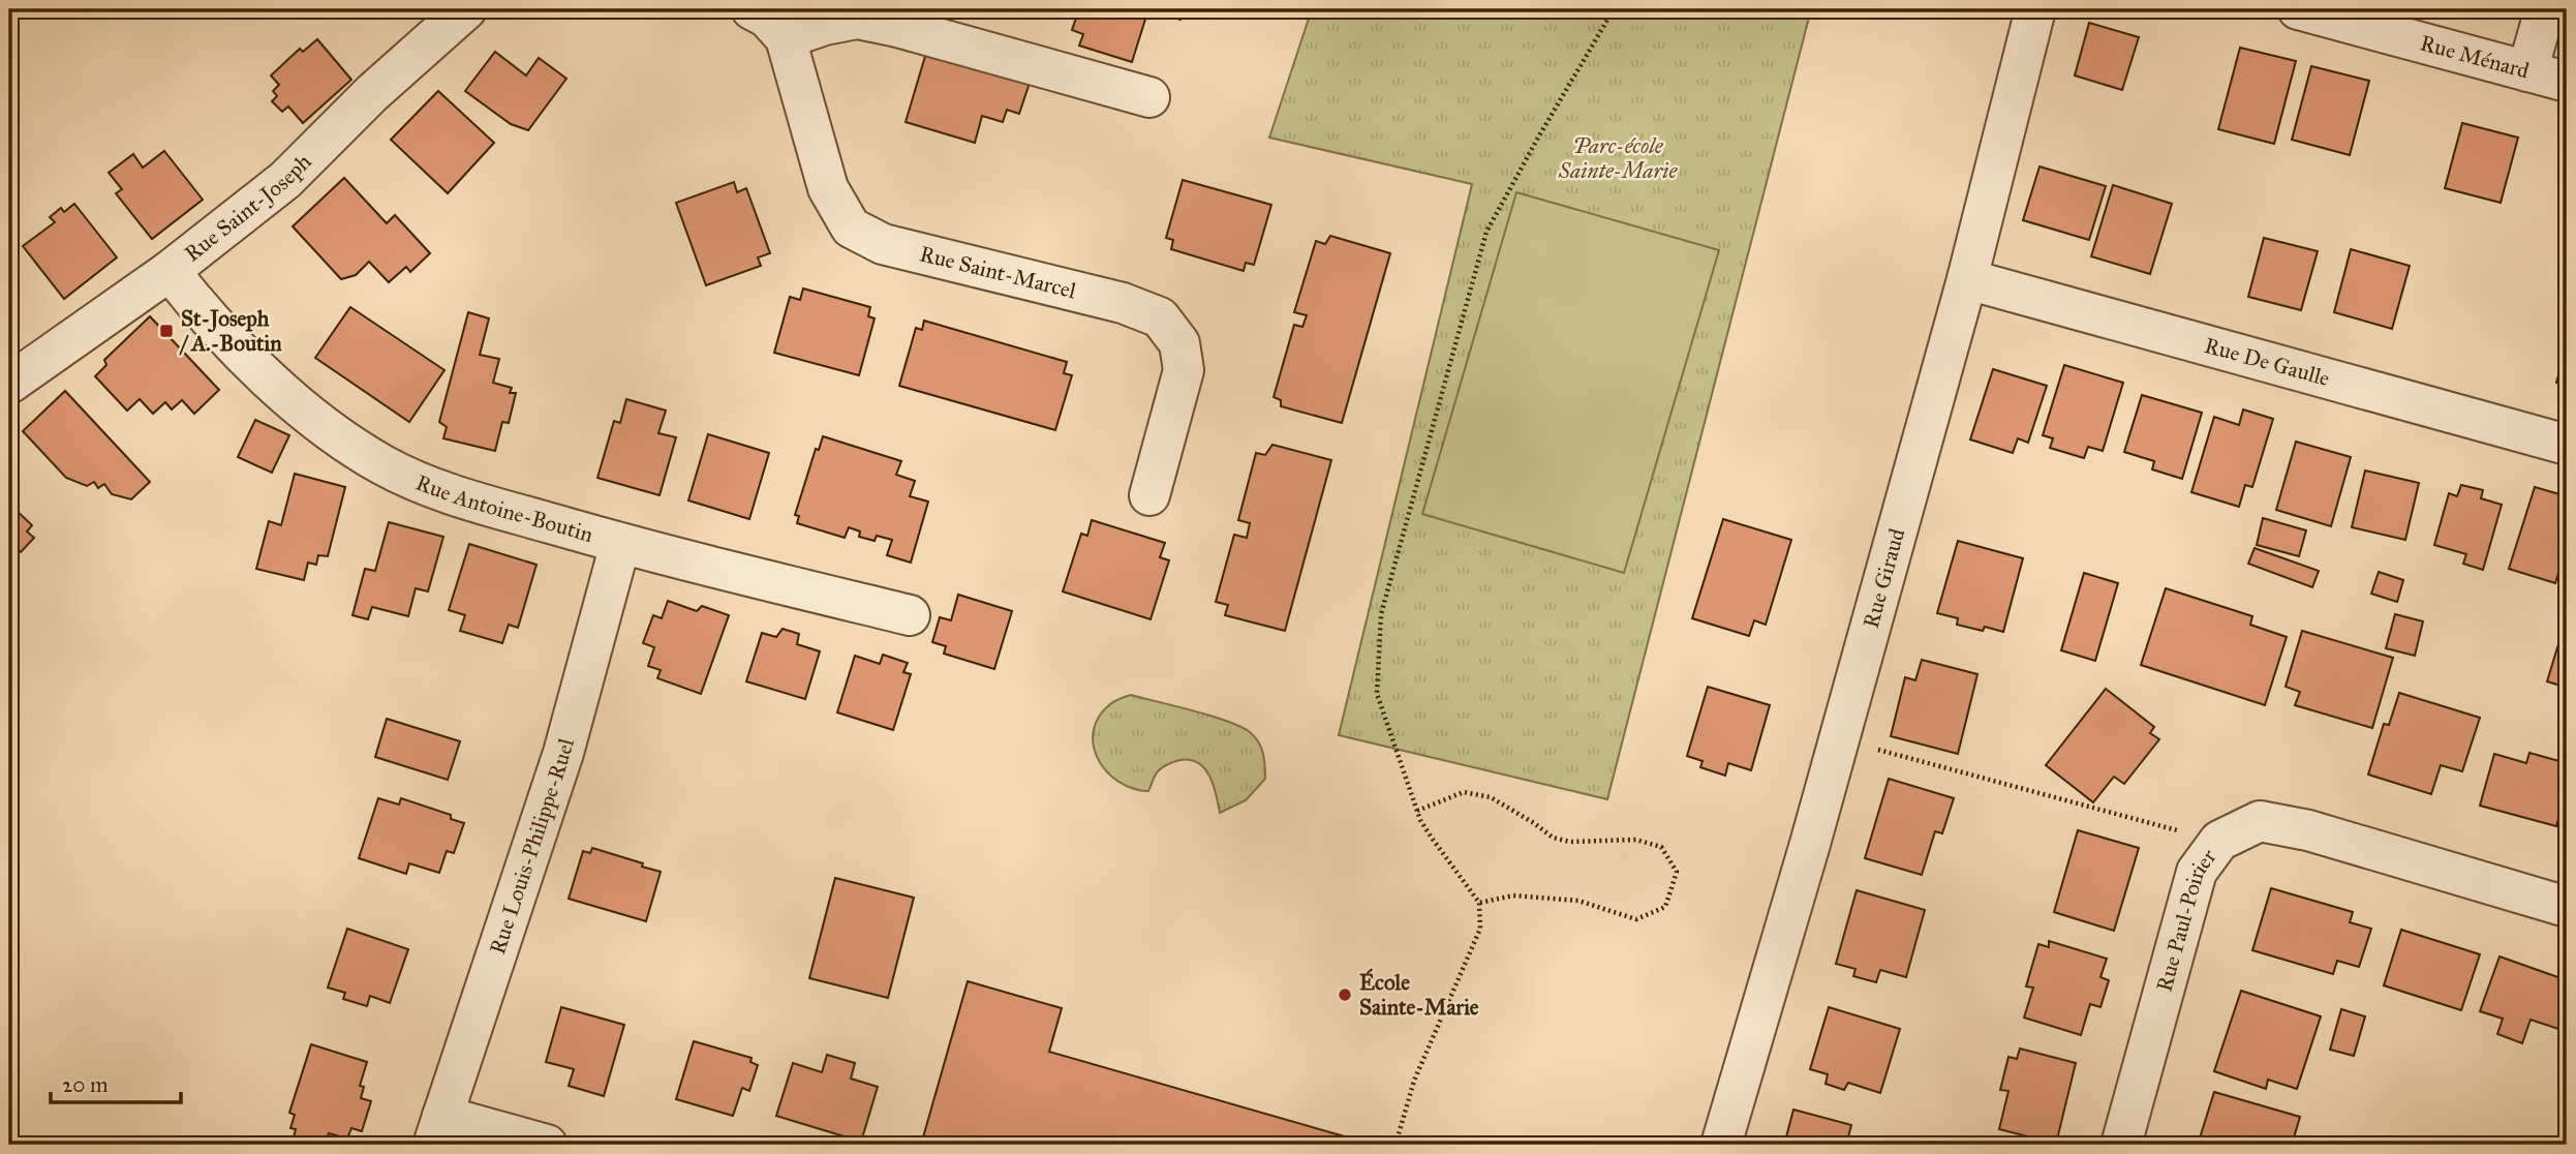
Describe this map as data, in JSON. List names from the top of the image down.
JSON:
{
  "streets": {
    "street": [
      "Rue Ménard",
      "Rue Saint-Joseph",
      "Rue Saint-Marcel",
      "Rue De Gaulle",
      "Rue Antoine-Boutin",
      "Rue Giraud",
      "Rue Louis-Philippe-Ruel",
      "Rue Paul-Poirier"
    ]
  },
  "crossings": [
    ["Rue Saint-Joseph", "Rue Antoine-Boutin"],
    ["Rue De Gaulle", "Rue Giraud"],
    ["Rue Antoine-Boutin", "Rue Louis-Philippe-Ruel"]
  ],
  "parks": ["Parc-école Sainte-Marie"],
  "places": {
    "transit": ["St-Joseph / A.-Boutin"],
    "other": ["École Sainte-Marie"]
  },
  "scale_bar": "20 m"
}
